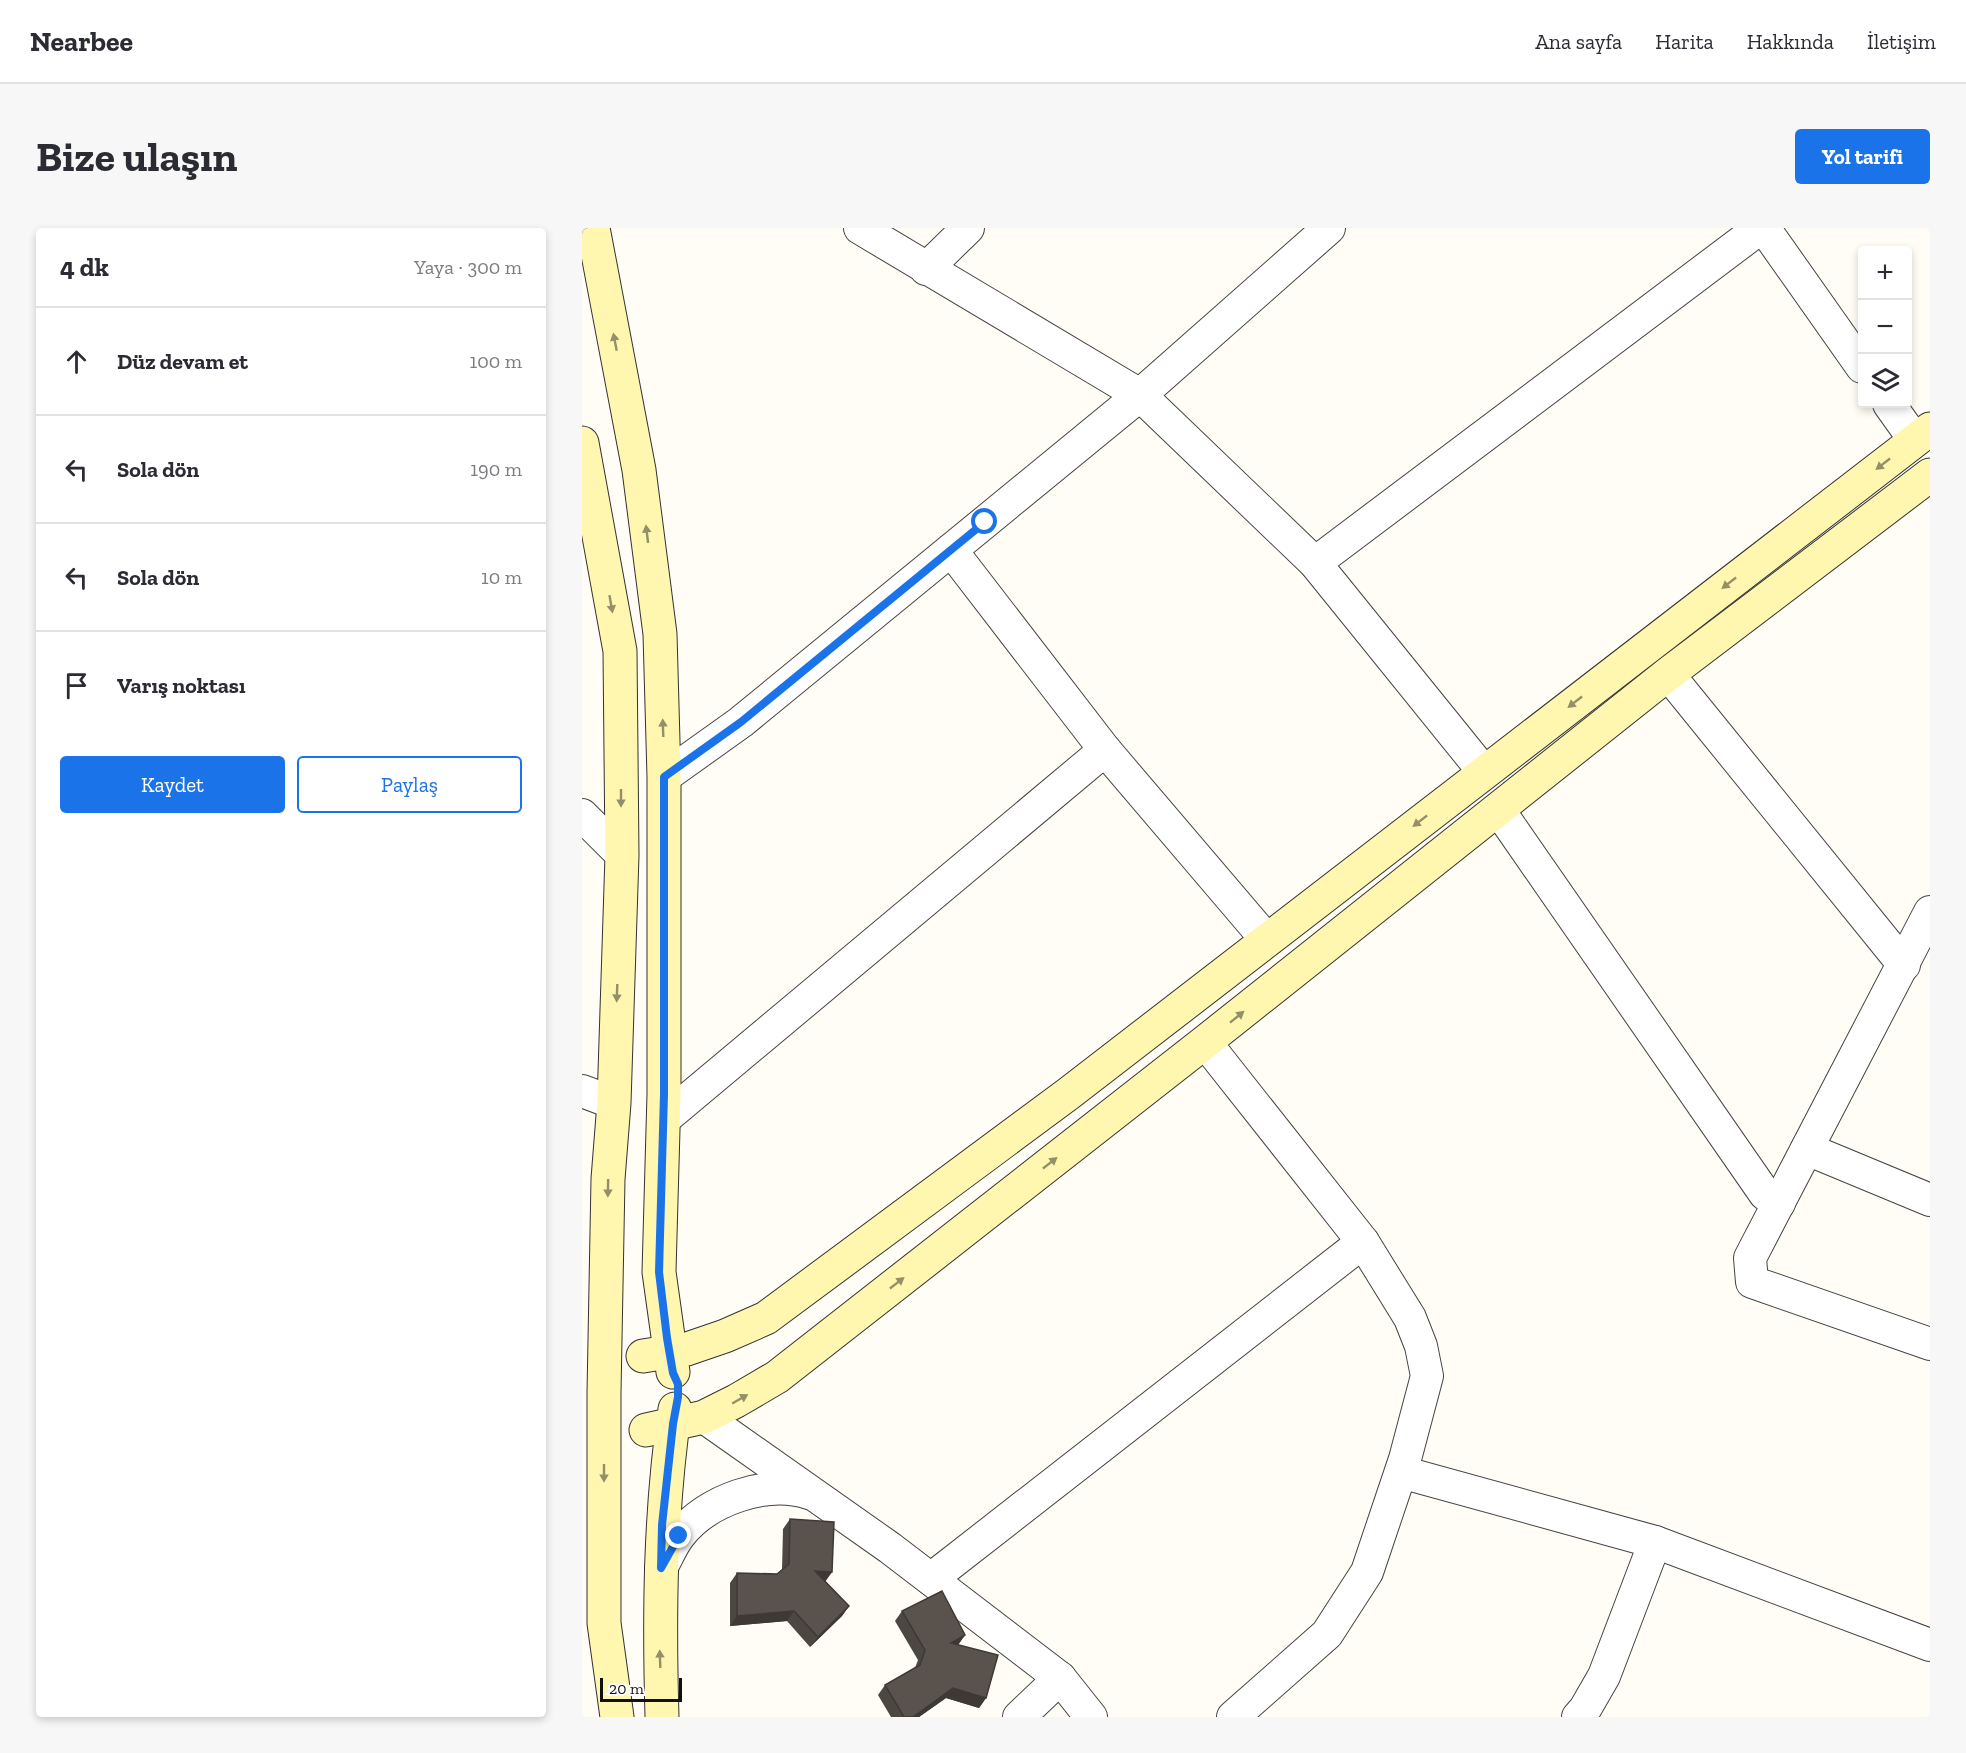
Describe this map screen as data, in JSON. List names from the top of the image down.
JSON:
{
  "scale_bar": "20 m",
  "page": {
    "header": "Nearbee",
    "nav": [
      "Ana sayfa",
      "Harita",
      "Hakkında",
      "İletişim"
    ],
    "buttons": [
      "Yol tarifi",
      ["Kaydet", "Paylaş"]
    ],
    "title": "Bize ulaşın",
    "heading": ["4 dk", "Yaya · 300 m"],
    "map_buttons": ["+", "−"],
    "list": [
      ["Düz devam et", "100 m"],
      ["Sola dön", "190 m"],
      ["Sola dön", "10 m"],
      "Varış noktası"
    ],
    "scale": "20 m"
  }
}
